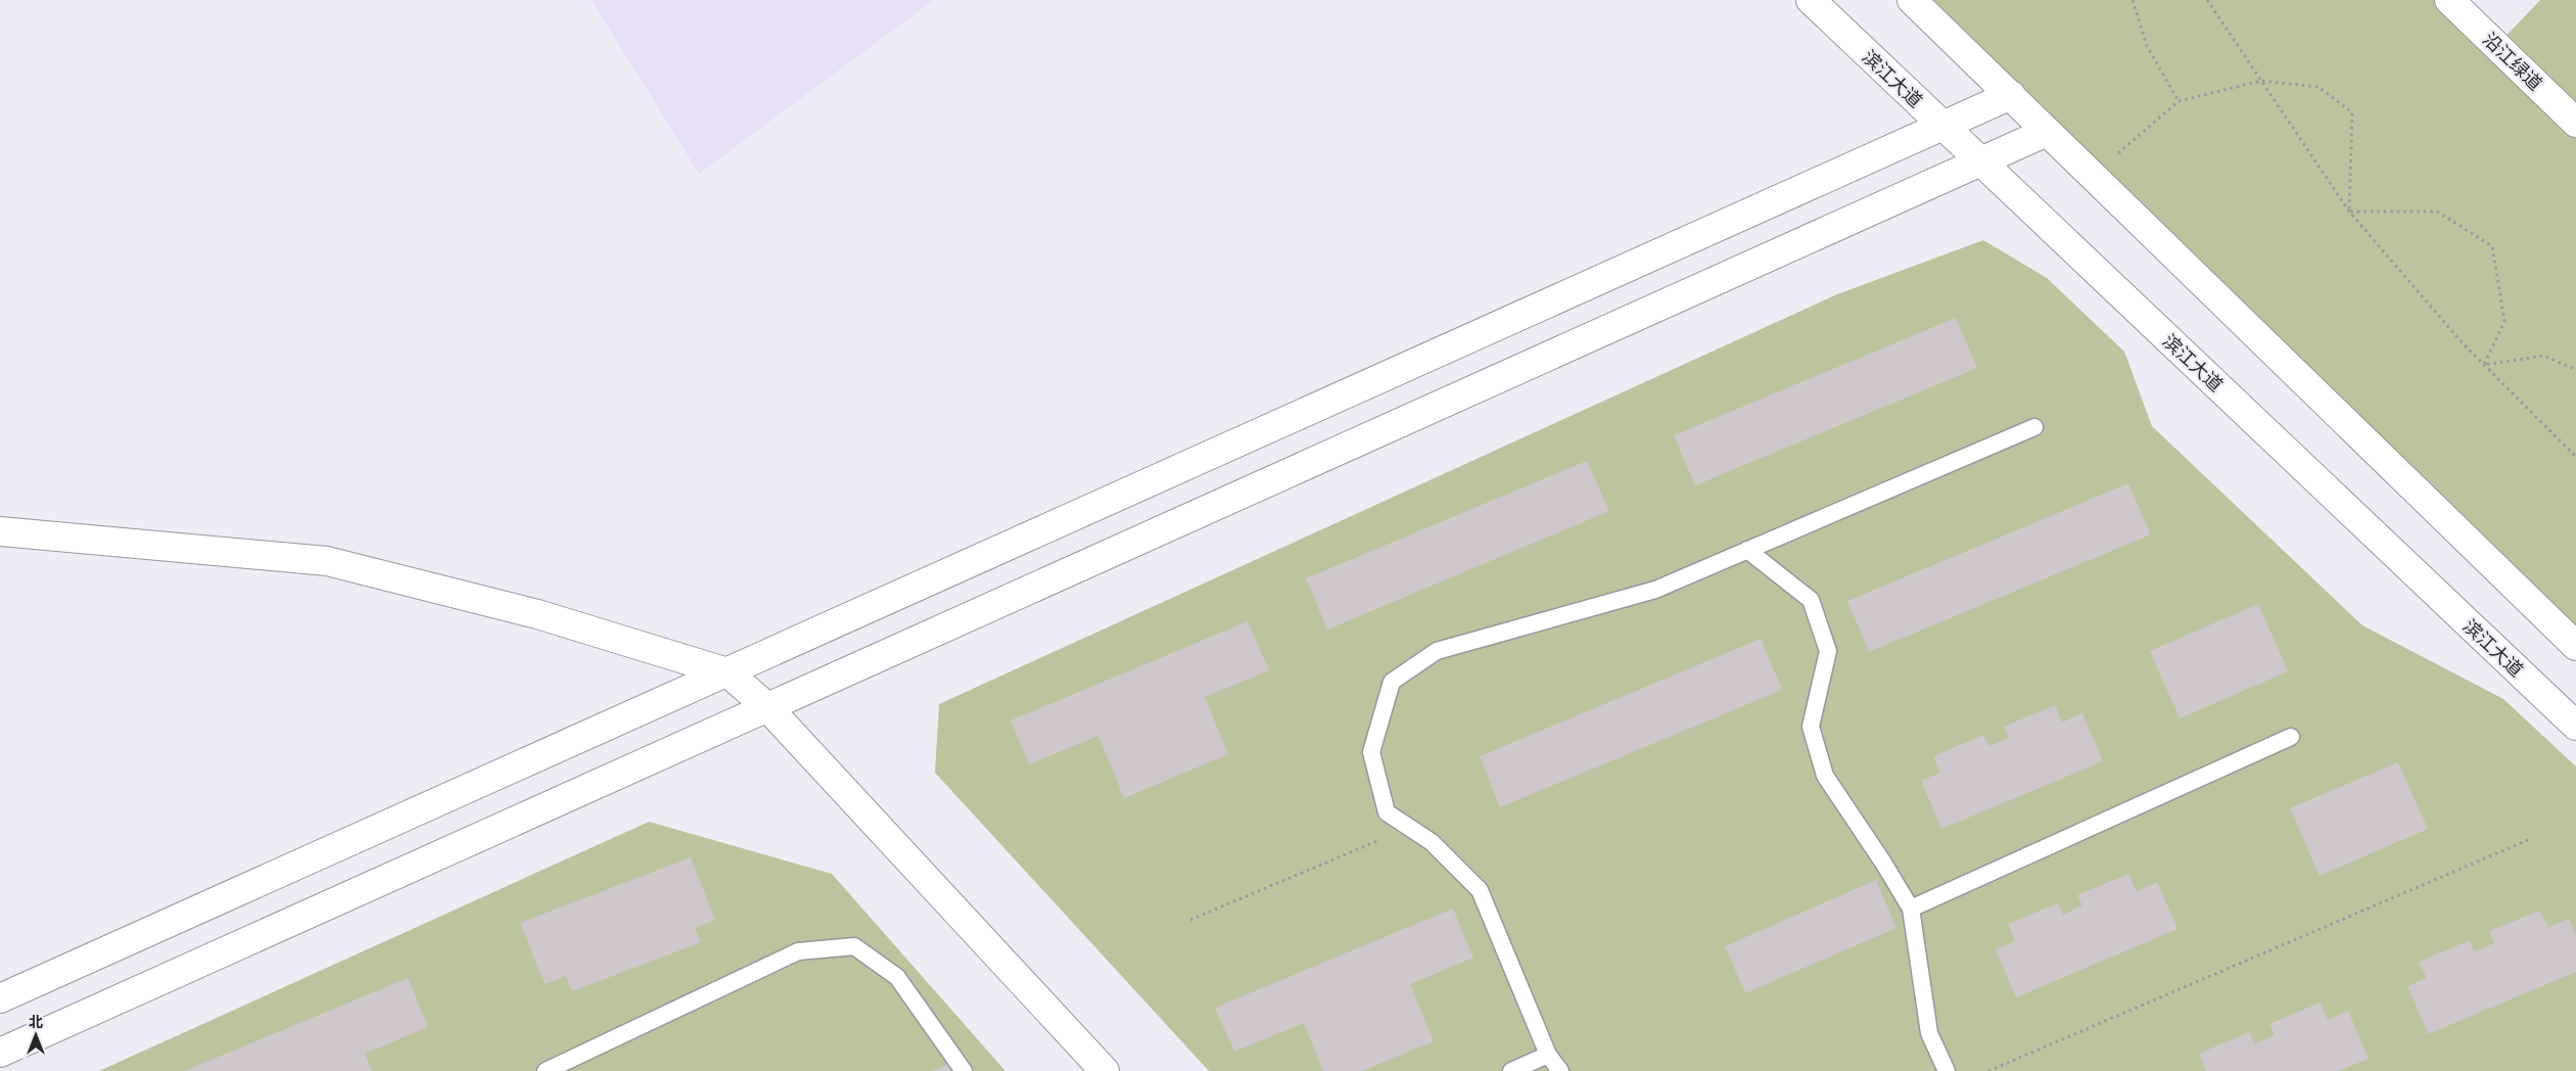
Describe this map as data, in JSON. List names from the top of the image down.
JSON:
{
  "streets": {
    "street": ["沿江绿道", "滨江大道"]
  },
  "north": "top"
}
